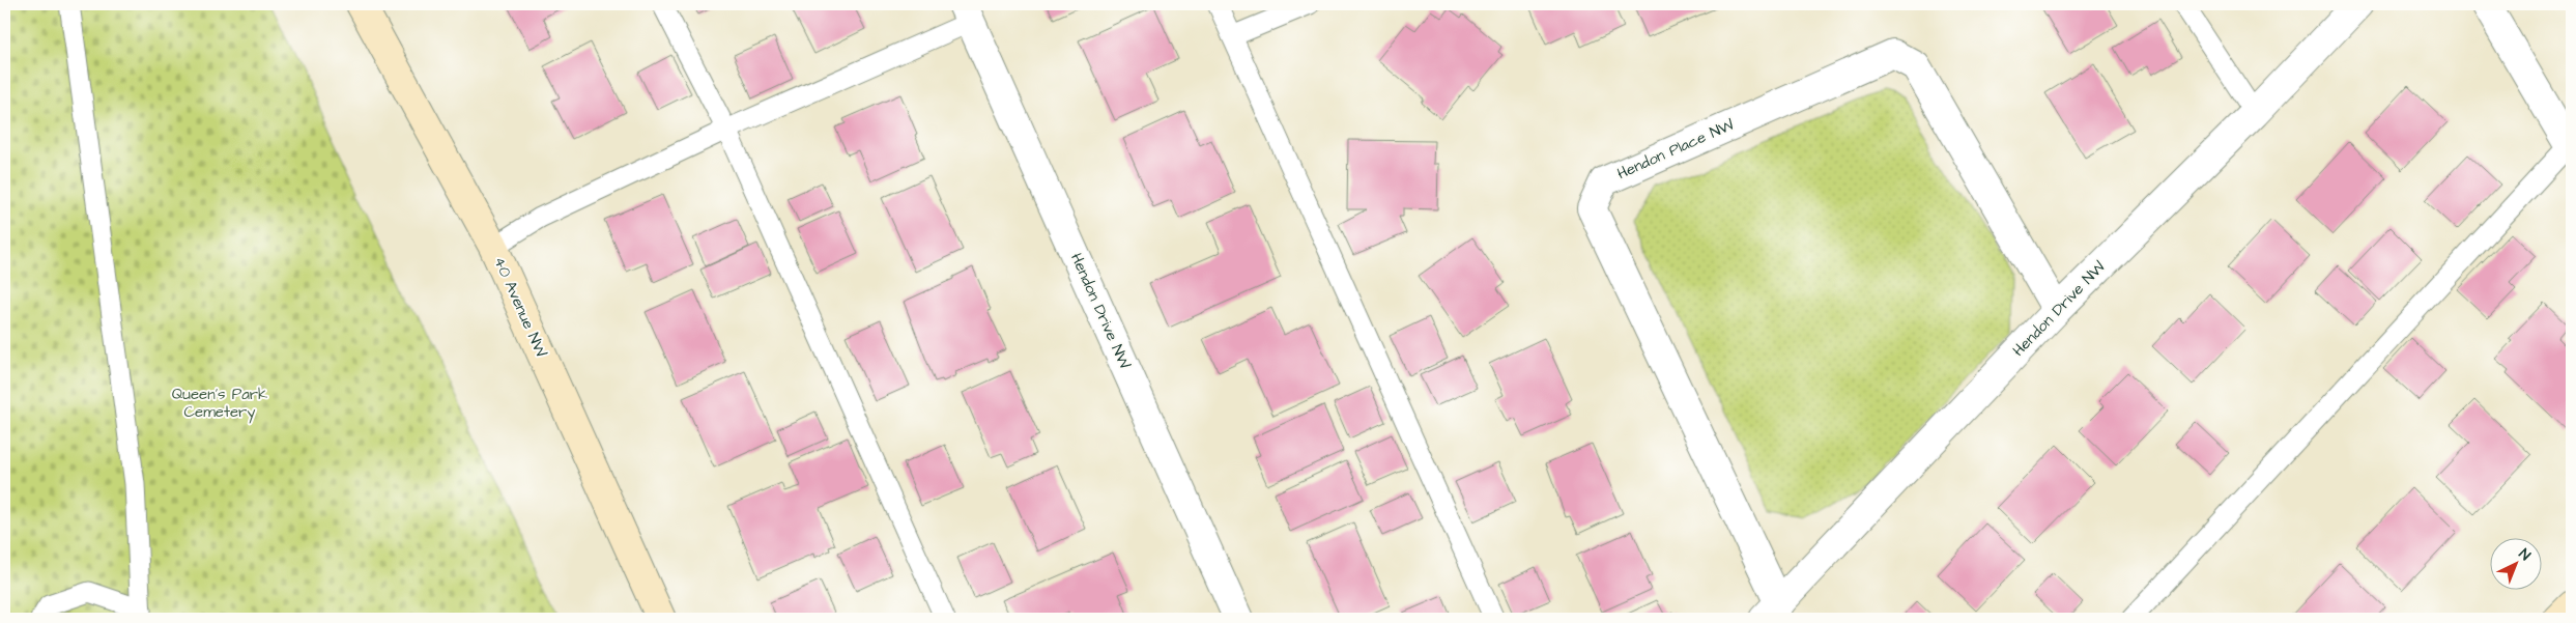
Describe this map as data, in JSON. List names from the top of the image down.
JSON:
{
  "streets": {
    "street": ["Hendon Place NW", "40 Avenue NW", "Hendon Drive NW"]
  },
  "crossings": [
    ["Hendon Place NW", "Hendon Drive NW"]
  ],
  "parks": ["Queen's Park Cemetery"],
  "north": "top right"
}
